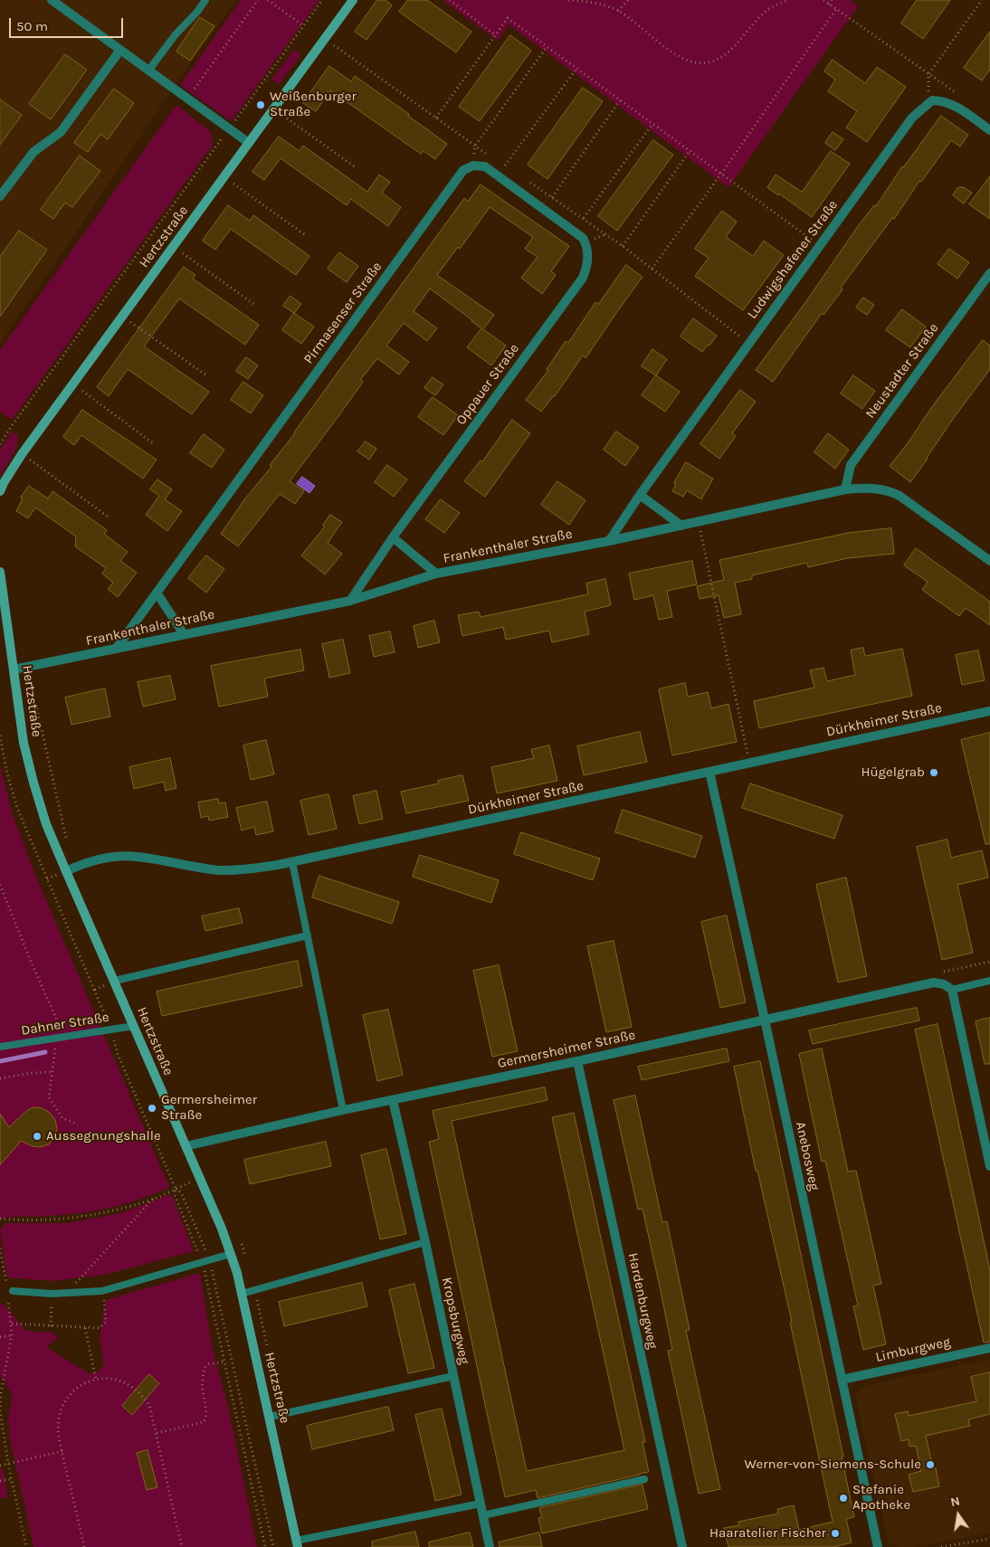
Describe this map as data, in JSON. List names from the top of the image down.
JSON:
{
  "streets": {
    "main road": ["Hertzstraße"],
    "street": [
      "Ludwigshafener Straße",
      "Pirmasenser Straße",
      "Neustadter Straße",
      "Oppauer Straße",
      "Frankenthaler Straße",
      "Dürkheimer Straße",
      "Germersheimer Straße",
      "Anebosweg",
      "Hardenburgweg",
      "Kropsburgweg",
      "Limburgweg"
    ],
    "lane": ["Dahner Straße"]
  },
  "crossings": [
    ["Hertzstraße", "Frankenthaler Straße"],
    ["Hertzstraße", "Dürkheimer Straße"],
    ["Hertzstraße", "Dahner Straße"],
    ["Hertzstraße", "Germersheimer Straße"],
    ["Ludwigshafener Straße", "Frankenthaler Straße"],
    ["Pirmasenser Straße", "Oppauer Straße"],
    ["Pirmasenser Straße", "Frankenthaler Straße"],
    ["Neustadter Straße", "Frankenthaler Straße"],
    ["Oppauer Straße", "Frankenthaler Straße"],
    ["Dürkheimer Straße", "Anebosweg"],
    ["Germersheimer Straße", "Anebosweg"],
    ["Germersheimer Straße", "Hardenburgweg"],
    ["Germersheimer Straße", "Kropsburgweg"],
    ["Anebosweg", "Limburgweg"]
  ],
  "places": [
    "Weißenburger Straße",
    "Hügelgrab",
    "Germersheimer Straße",
    "Aussegnungshalle",
    "Werner-von-Siemens-Schule",
    "Stefanie Apotheke",
    "Haaratelier Fischer"
  ],
  "scale_bar": "50 m",
  "north": "top"
}
